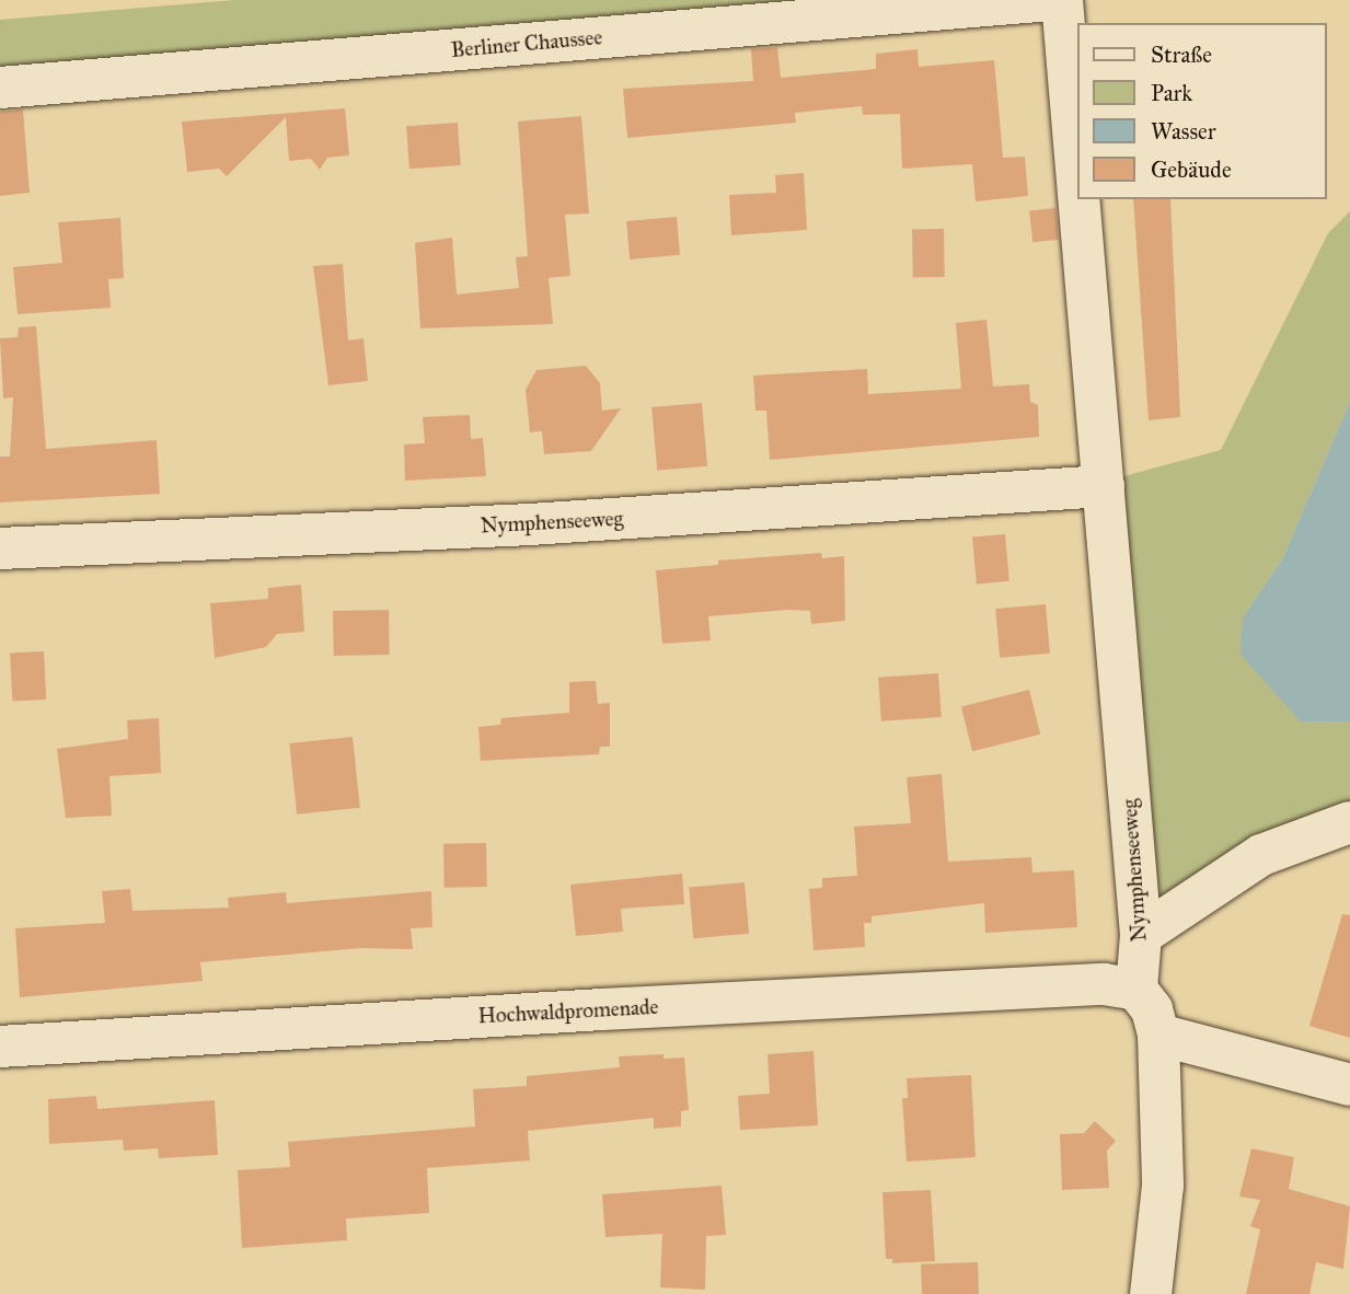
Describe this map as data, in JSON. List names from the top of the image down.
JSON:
{
  "streets": {
    "street": ["Berliner Chaussee", "Nymphenseeweg", "Hochwaldpromenade"]
  },
  "crossings": [
    ["Nymphenseeweg", "Hochwaldpromenade"]
  ],
  "legend": [
    "Straße",
    "Park",
    "Wasser",
    "Gebäude"
  ]
}
